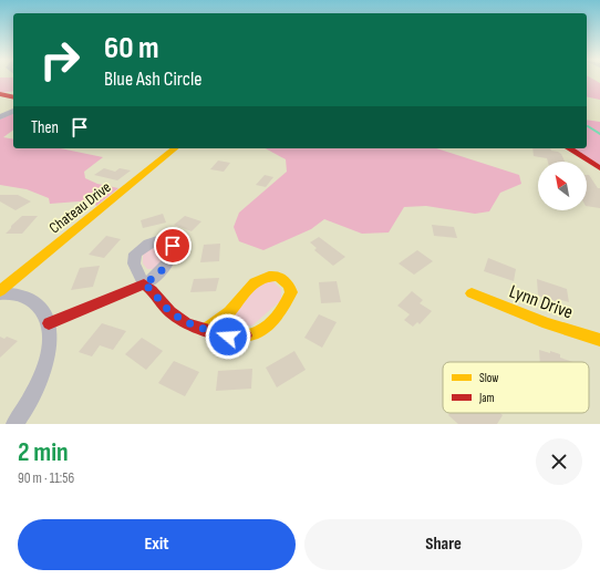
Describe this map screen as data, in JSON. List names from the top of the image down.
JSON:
{
  "streets": {
    "street": ["Chateau Drive", "Lynn Drive"]
  },
  "legend": ["Slow", "Jam"],
  "north": "top left",
  "page": {
    "turn": ["60 m", "Blue Ash Circle"],
    "then": "Then",
    "heading": ["2 min", "90 m · 11:56"],
    "buttons": ["Exit", "Share"]
  }
}
